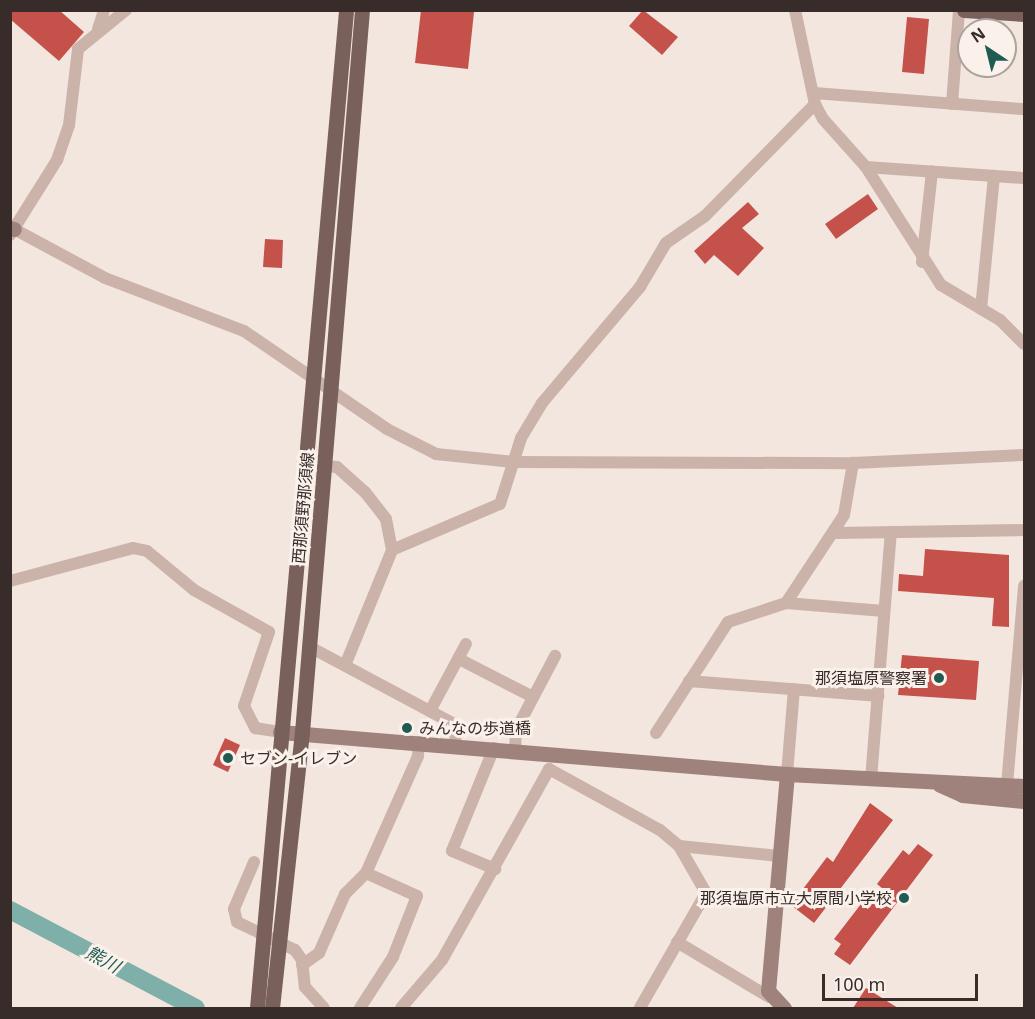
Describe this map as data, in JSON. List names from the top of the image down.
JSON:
{
  "streets": {
    "main road": ["西那須野那須線"]
  },
  "water": ["熊川"],
  "places": [
    "那須塩原警察署",
    "みんなの歩道橋",
    "セブン-イレブン",
    "那須塩原市立大原間小学校"
  ],
  "scale_bar": "100 m",
  "north": "top left"
}
